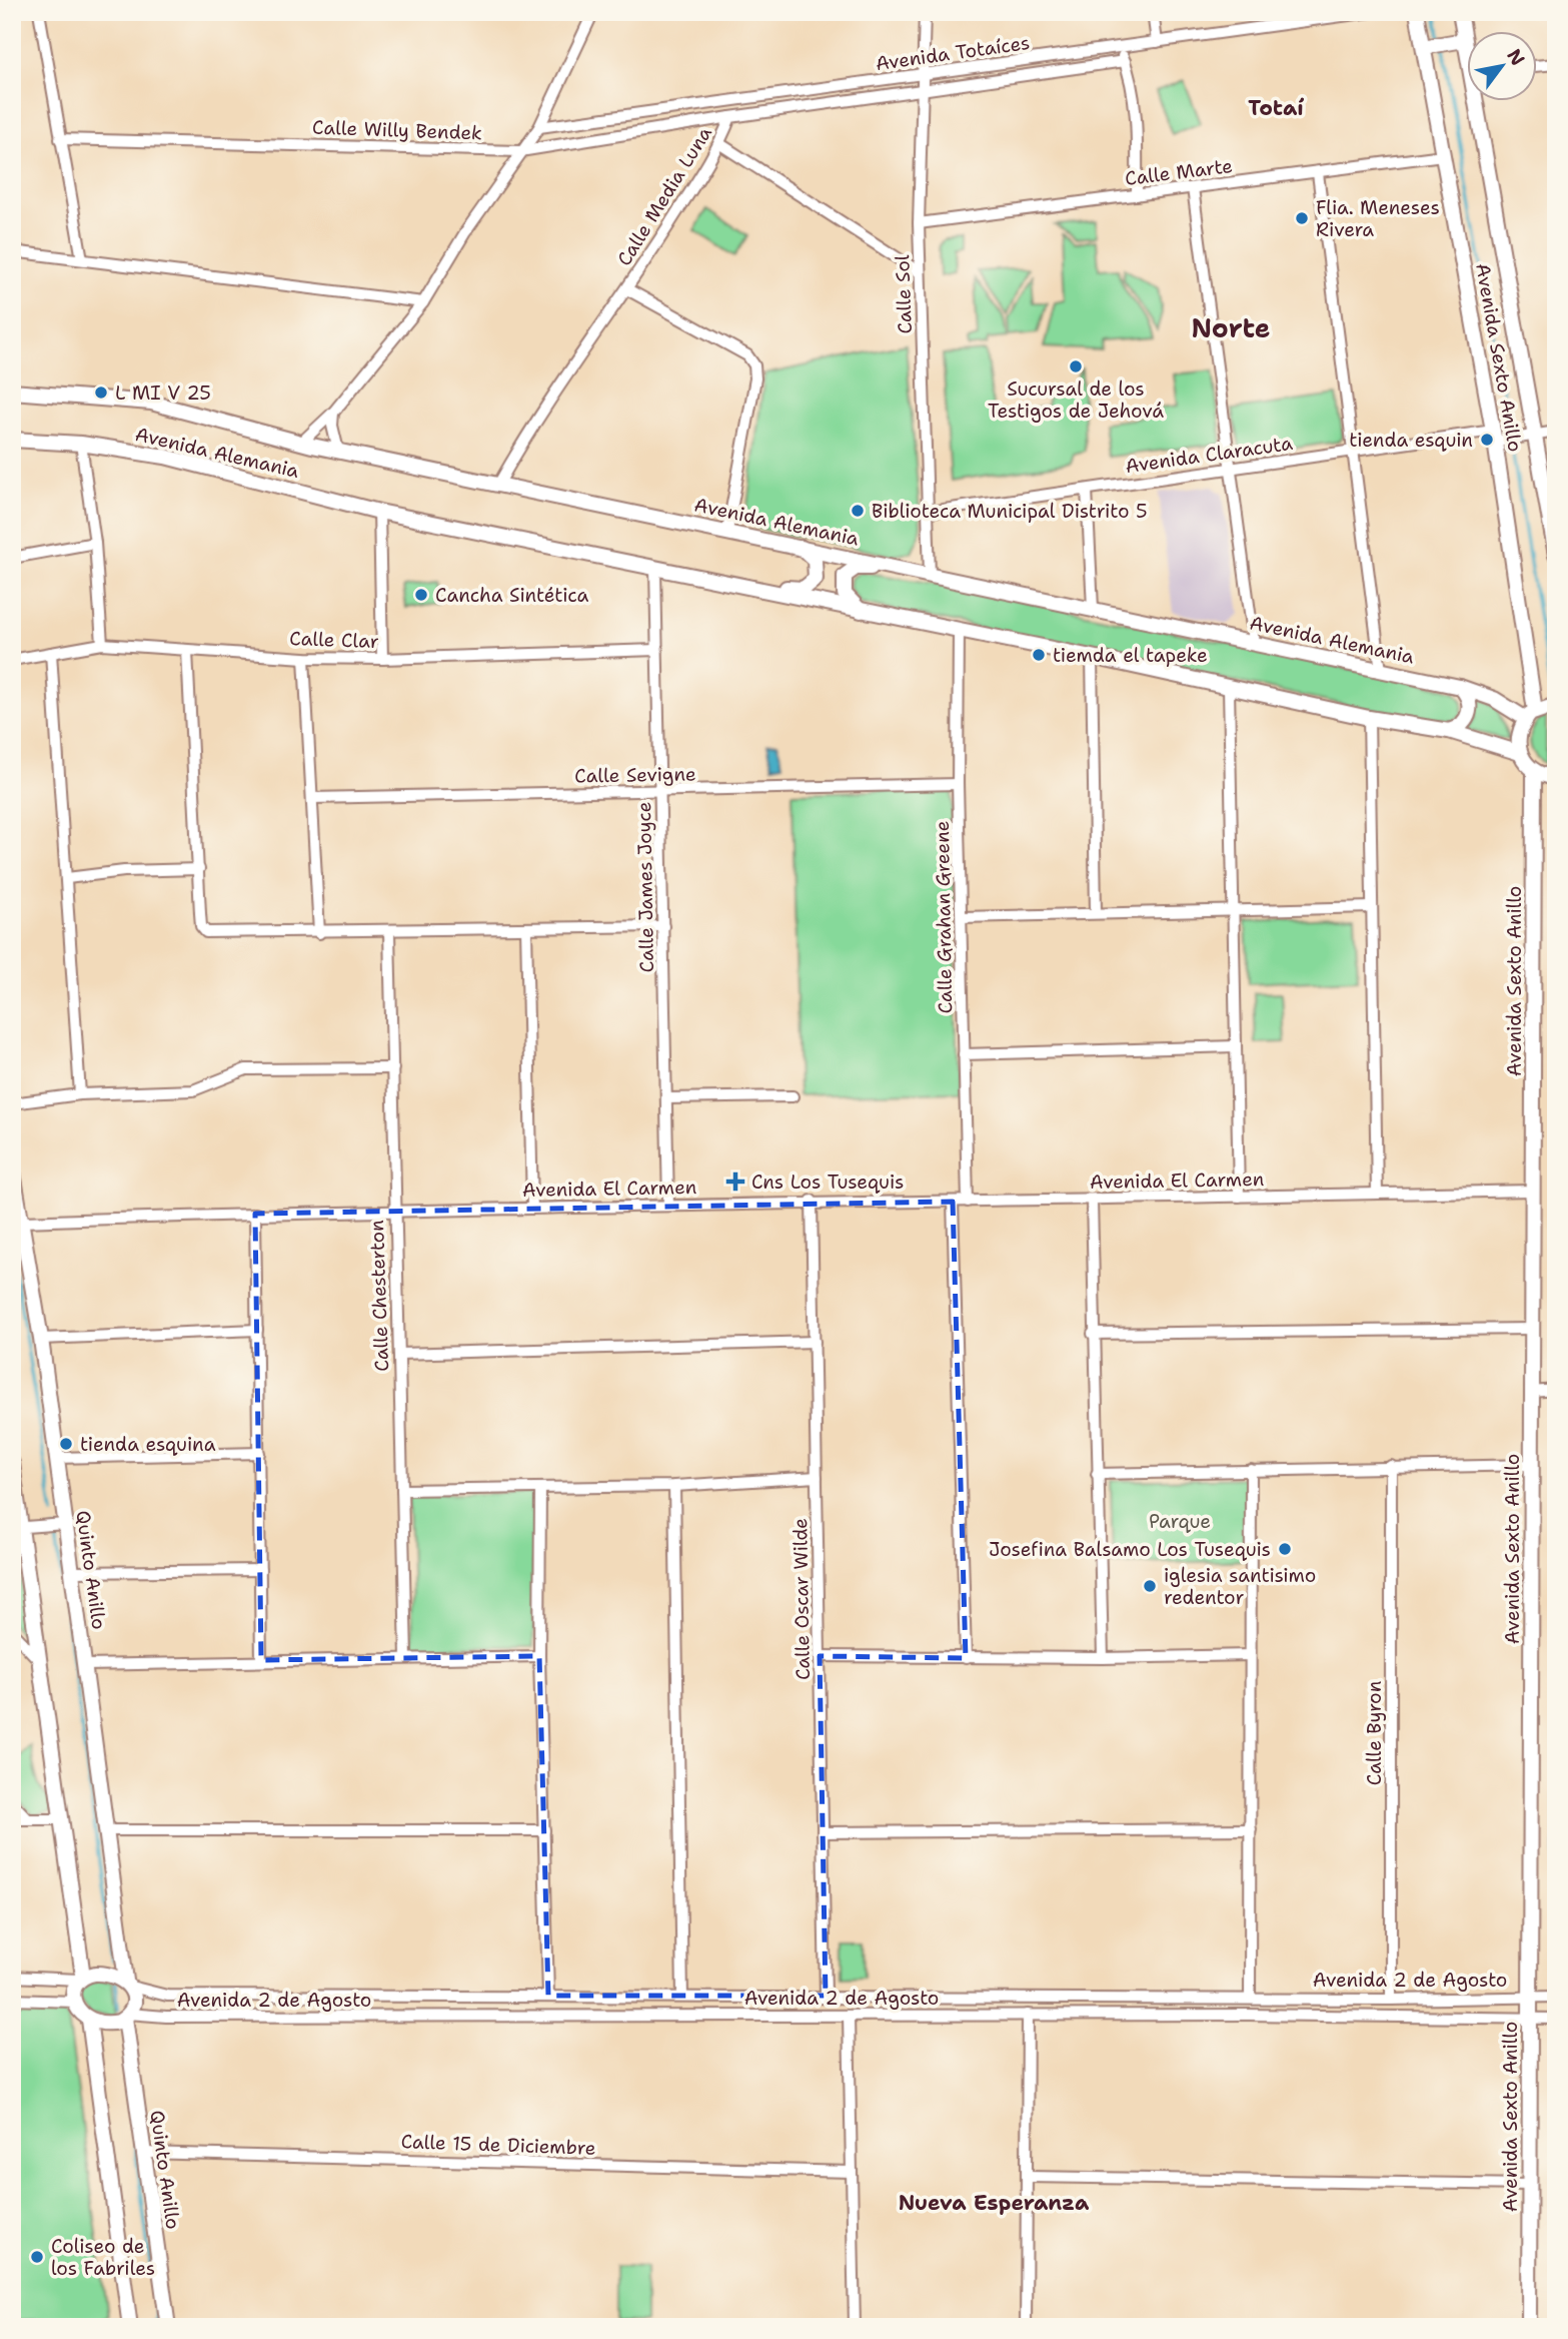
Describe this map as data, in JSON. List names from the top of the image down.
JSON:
{
  "streets": {
    "main road": ["Avenida Sexto Anillo", "Avenida Alemania", "Quinto Anillo"],
    "street": [
      "Avenida Totaíces",
      "Calle Willy Bendek",
      "Calle Marte",
      "Calle Media Luna",
      "Calle Sol",
      "Avenida Claracuta",
      "Calle Clar",
      "Calle Sevigne",
      "Calle James Joyce",
      "Calle Grahan Greene",
      "Avenida El Carmen",
      "Calle Chesterton",
      "Calle Oscar Wilde",
      "Calle Byron",
      "Avenida 2 de Agosto",
      "Calle 15 de Diciembre"
    ]
  },
  "crossings": [
    ["Avenida Totaíces", "Calle Sol"],
    ["Calle Willy Bendek", "Calle Media Luna"],
    ["Calle Marte", "Calle Sol"],
    ["Calle Marte", "Avenida Sexto Anillo"],
    ["Calle Media Luna", "Calle Sol"],
    ["Calle Media Luna", "Avenida Alemania"],
    ["Calle Sol", "Avenida Alemania"],
    ["Calle Sol", "Avenida Claracuta"],
    ["Avenida Sexto Anillo", "Avenida Alemania"],
    ["Avenida Sexto Anillo", "Avenida Claracuta"],
    ["Avenida Sexto Anillo", "Avenida El Carmen"],
    ["Avenida Sexto Anillo", "Avenida 2 de Agosto"],
    ["Avenida Alemania", "Calle James Joyce"],
    ["Avenida Alemania", "Calle Grahan Greene"],
    ["Calle Clar", "Calle James Joyce"],
    ["Calle Sevigne", "Calle James Joyce"],
    ["Calle Sevigne", "Calle Grahan Greene"],
    ["Calle James Joyce", "Avenida El Carmen"],
    ["Calle Grahan Greene", "Avenida El Carmen"],
    ["Avenida El Carmen", "Calle Chesterton"],
    ["Avenida El Carmen", "Quinto Anillo"],
    ["Avenida El Carmen", "Calle Oscar Wilde"],
    ["Quinto Anillo", "Avenida 2 de Agosto"],
    ["Quinto Anillo", "Calle 15 de Diciembre"],
    ["Calle Oscar Wilde", "Avenida 2 de Agosto"],
    ["Calle Byron", "Avenida 2 de Agosto"]
  ],
  "districts": ["Totaí", "Norte", "Nueva Esperanza"],
  "parks": ["Parque"],
  "places": {
    "other": [
      "Flia. Meneses Rivera",
      "Sucursal de los Testigos de Jehová",
      "L MI V 25",
      "tienda esquin",
      "Biblioteca Municipal Distrito 5",
      "Cancha Sintética",
      "tiemda el tapeke",
      "tienda esquina",
      "Josefina Balsamo Los Tusequis",
      "iglesia santisimo redentor",
      "Coliseo de los Fabriles"
    ],
    "health": ["Cns Los Tusequis"]
  },
  "north": "top right"
}
